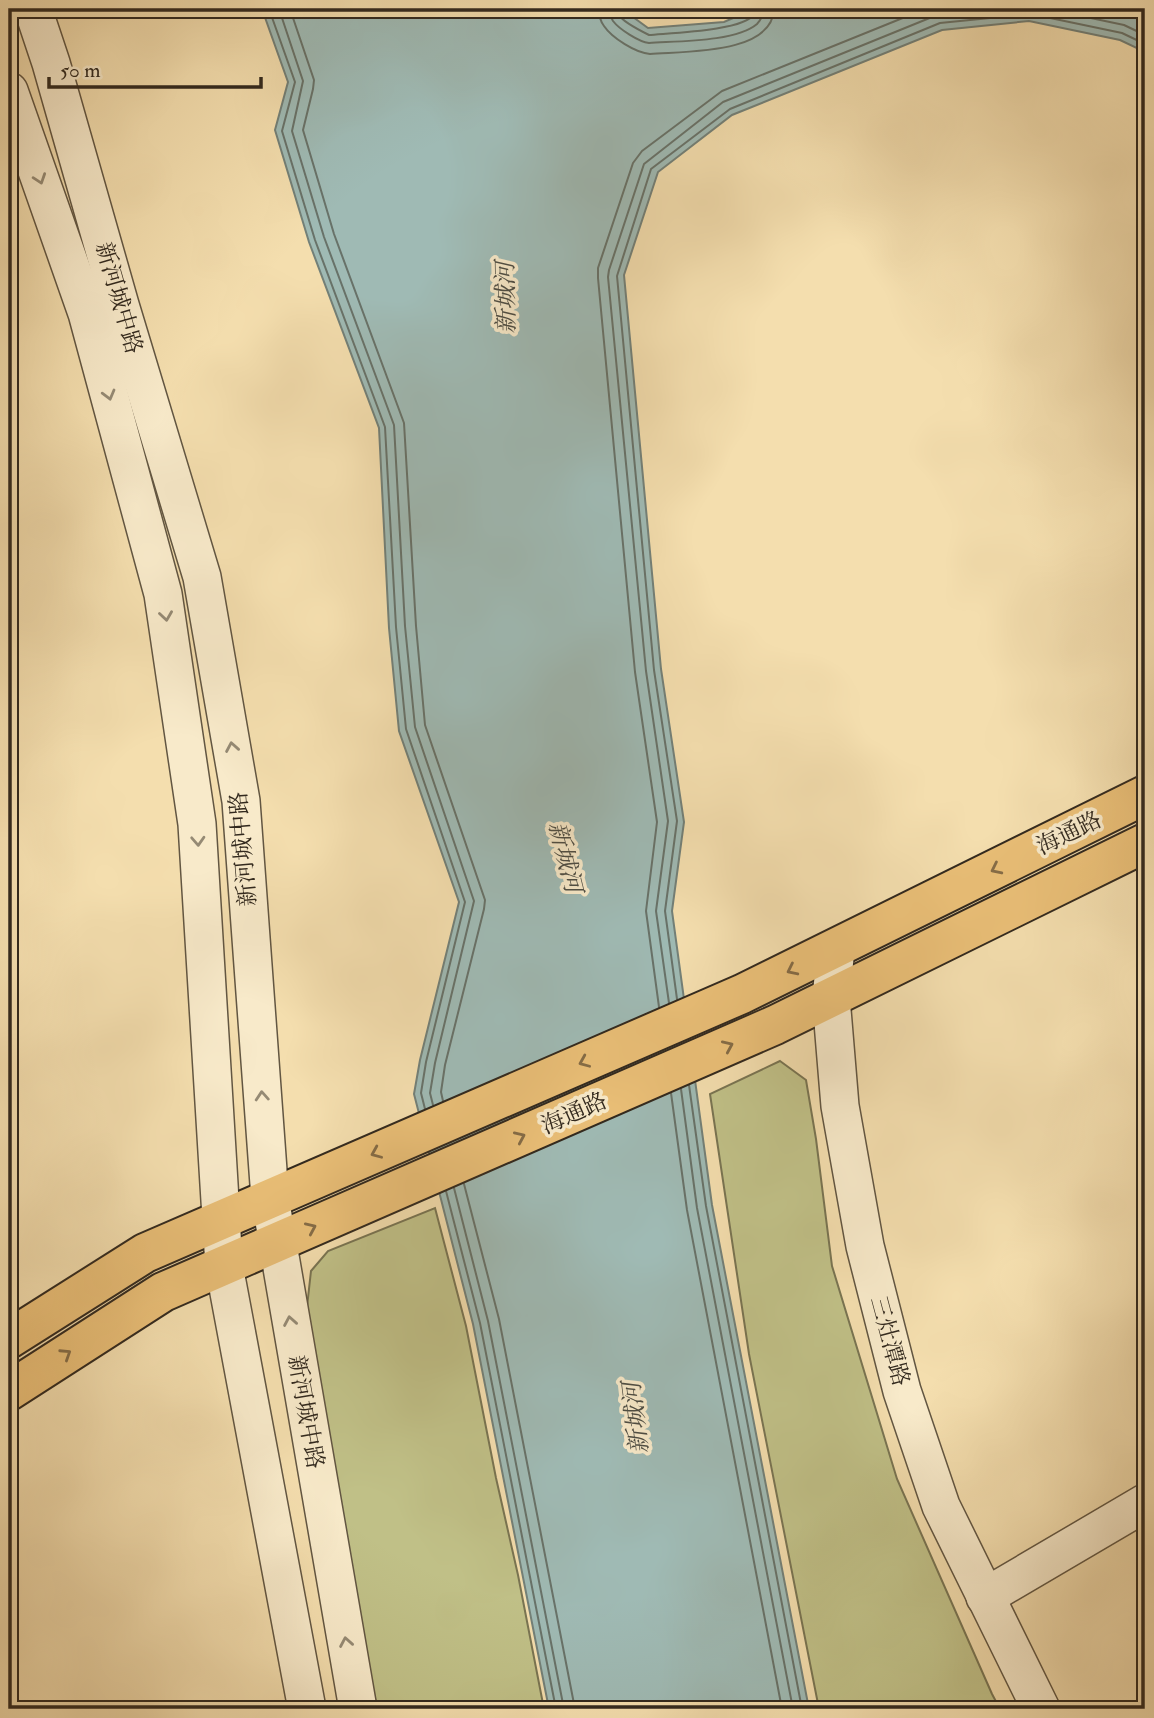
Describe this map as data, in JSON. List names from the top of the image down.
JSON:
{
  "streets": {
    "main road": ["海通路"],
    "street": ["新河城中路", "三灶潭路"]
  },
  "crossings": [
    ["新河城中路", "海通路"],
    ["海通路", "三灶潭路"]
  ],
  "water": ["新城河"],
  "scale_bar": "50 m"
}
